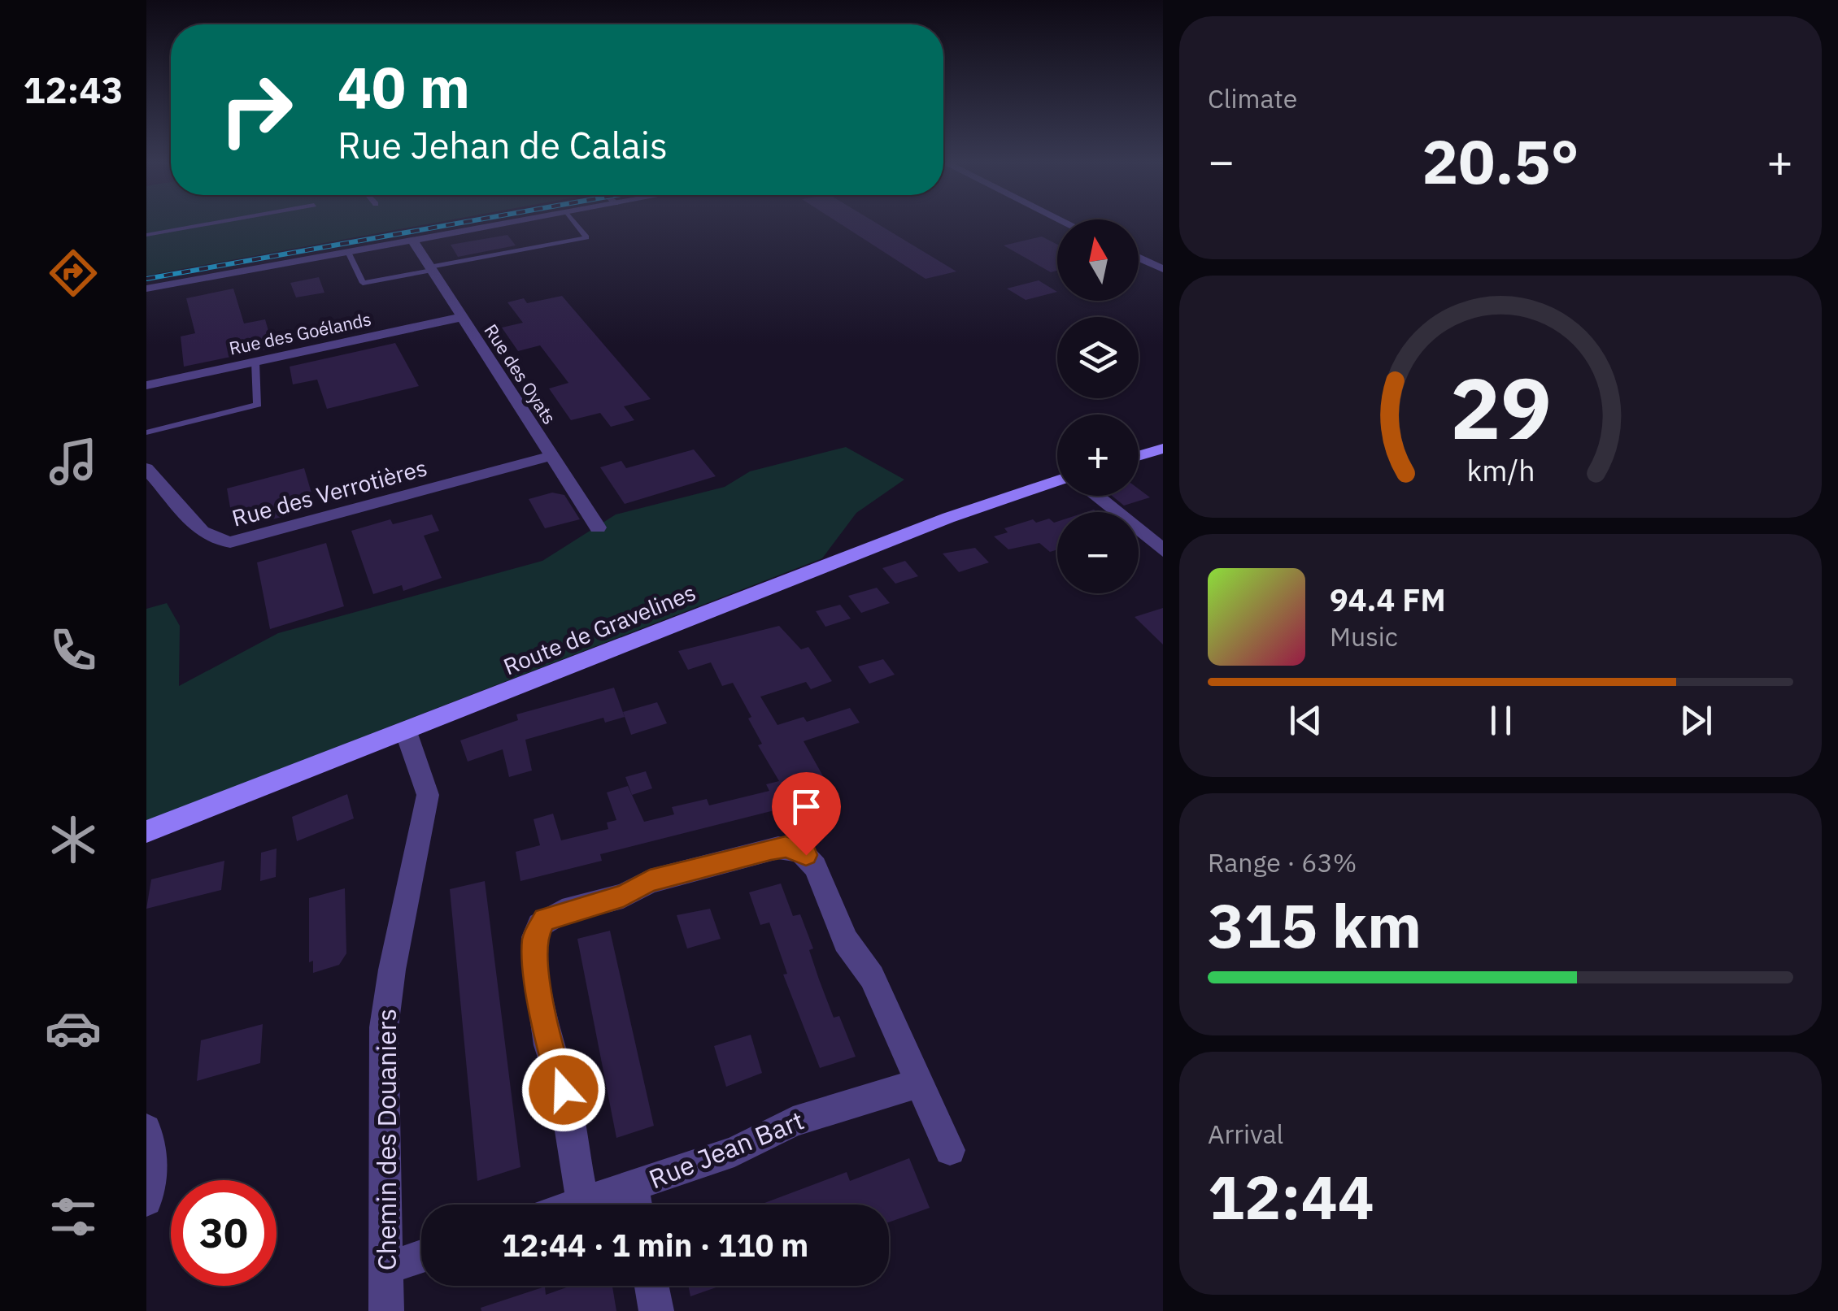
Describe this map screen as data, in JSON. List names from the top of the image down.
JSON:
{
  "streets": {
    "main road": ["Route de Gravelines"],
    "street": [
      "Rue des Goélands",
      "Rue des Oyats",
      "Rue des Verrotières",
      "Chemin des Douaniers",
      "Rue Jean Bart"
    ]
  },
  "crossings": [
    ["Rue des Goélands", "Rue des Oyats"],
    ["Rue des Oyats", "Rue des Verrotières"],
    ["Route de Gravelines", "Chemin des Douaniers"]
  ],
  "north": "top",
  "page": {
    "tabs": "12:43",
    "tile": [
      "Climate",
      ["Range · 63%", "315 km"],
      ["Arrival", "12:44"]
    ],
    "turn": ["40 m", "Rue Jehan de Calais"],
    "heat": ["−", "20.5°", "+"],
    "map_buttons": ["+", "−"],
    "song": ["94.4 FM", "Music"],
    "limit": "30",
    "trip": "12:44 · 1 min · 110 m",
    "gauge": ["29", "km/h"]
  }
}
